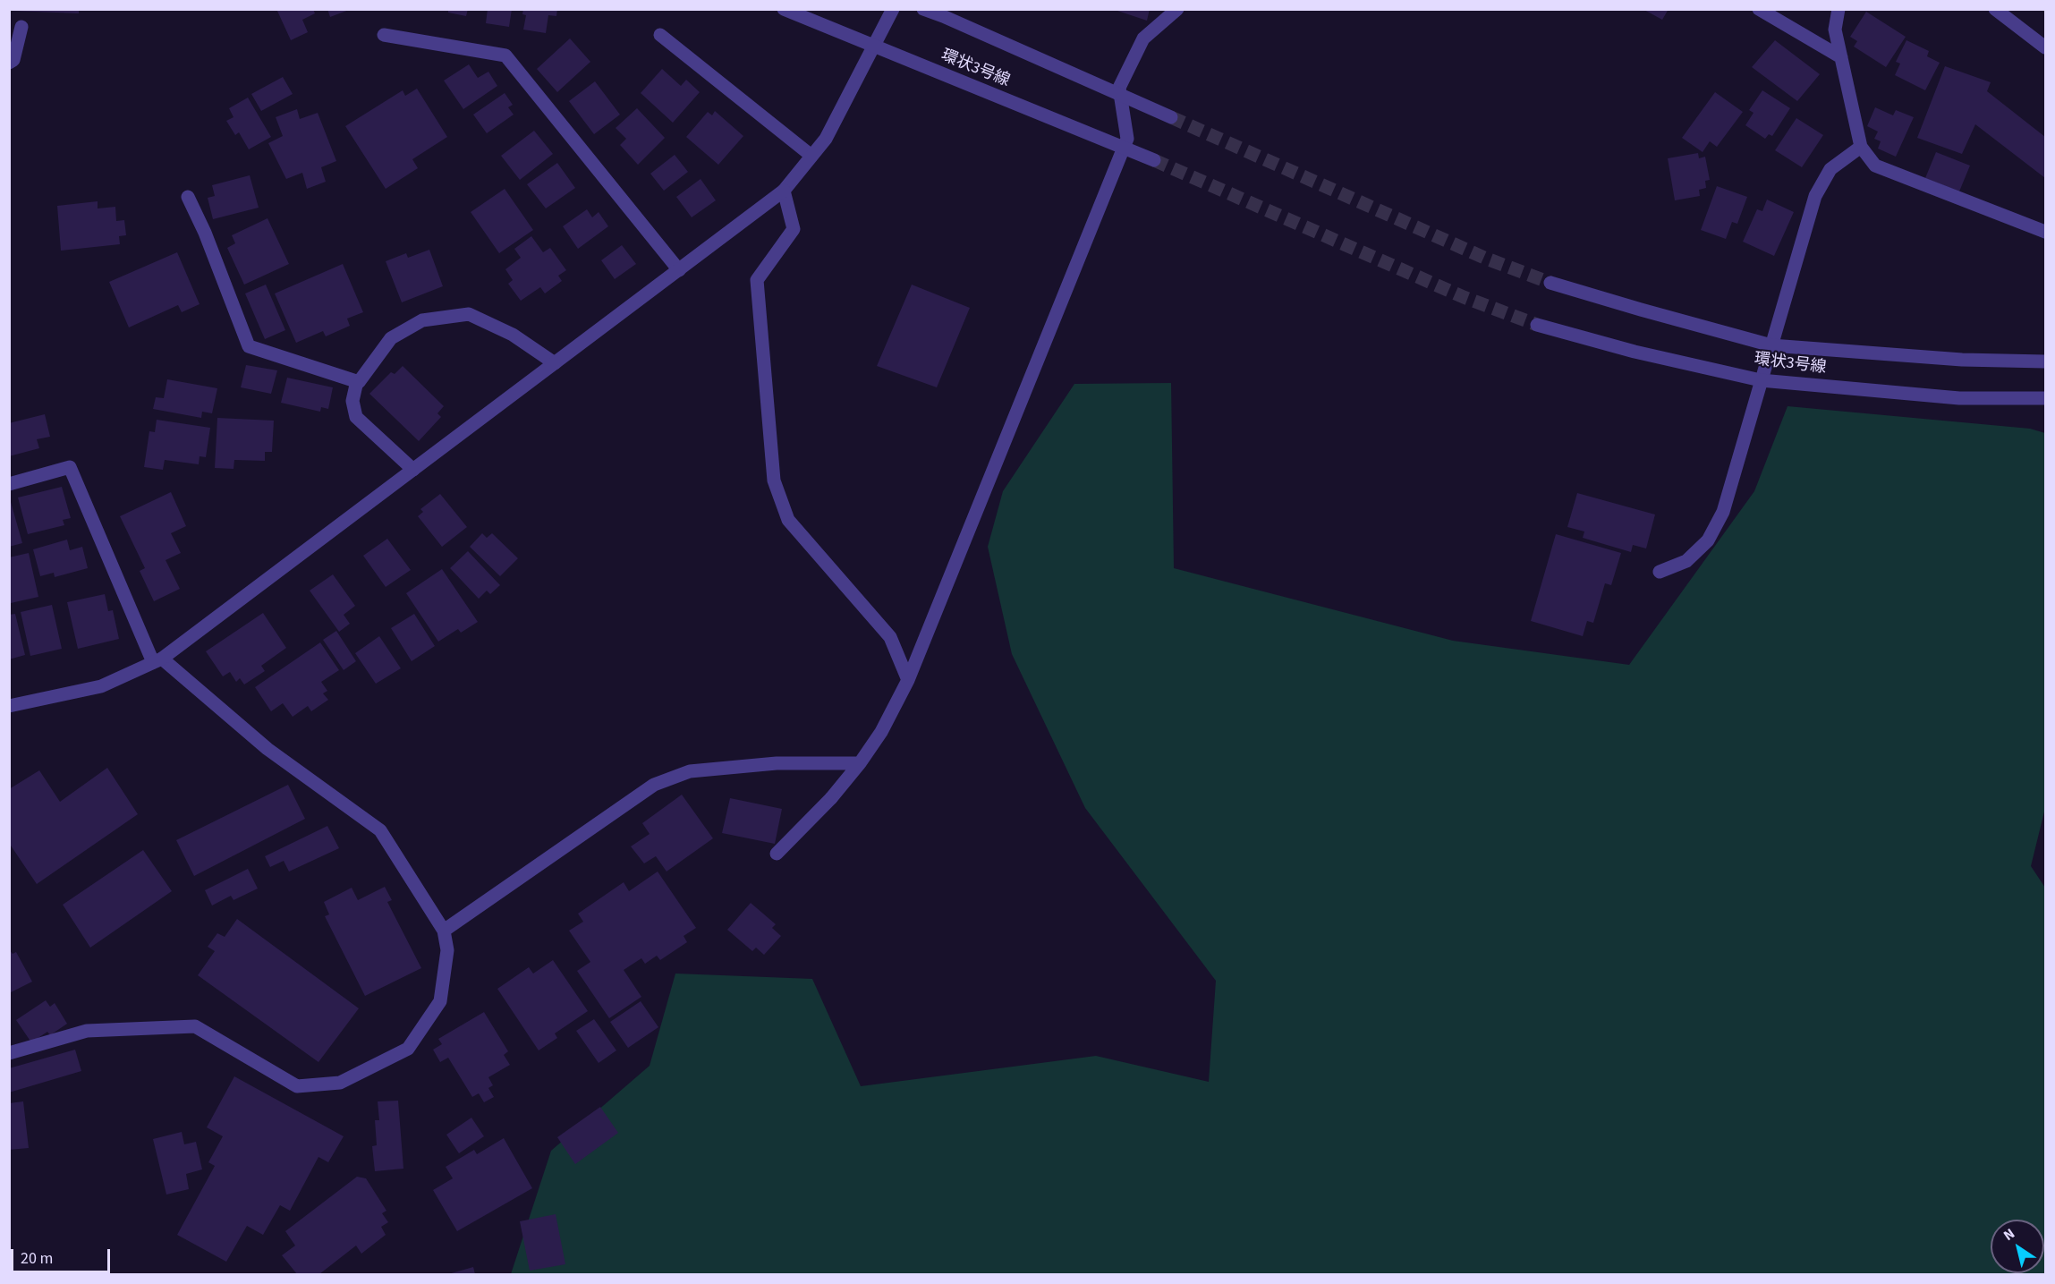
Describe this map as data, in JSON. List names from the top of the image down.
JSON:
{
  "streets": {
    "street": ["環状3号線"]
  },
  "scale_bar": "20 m",
  "north": "top left"
}
